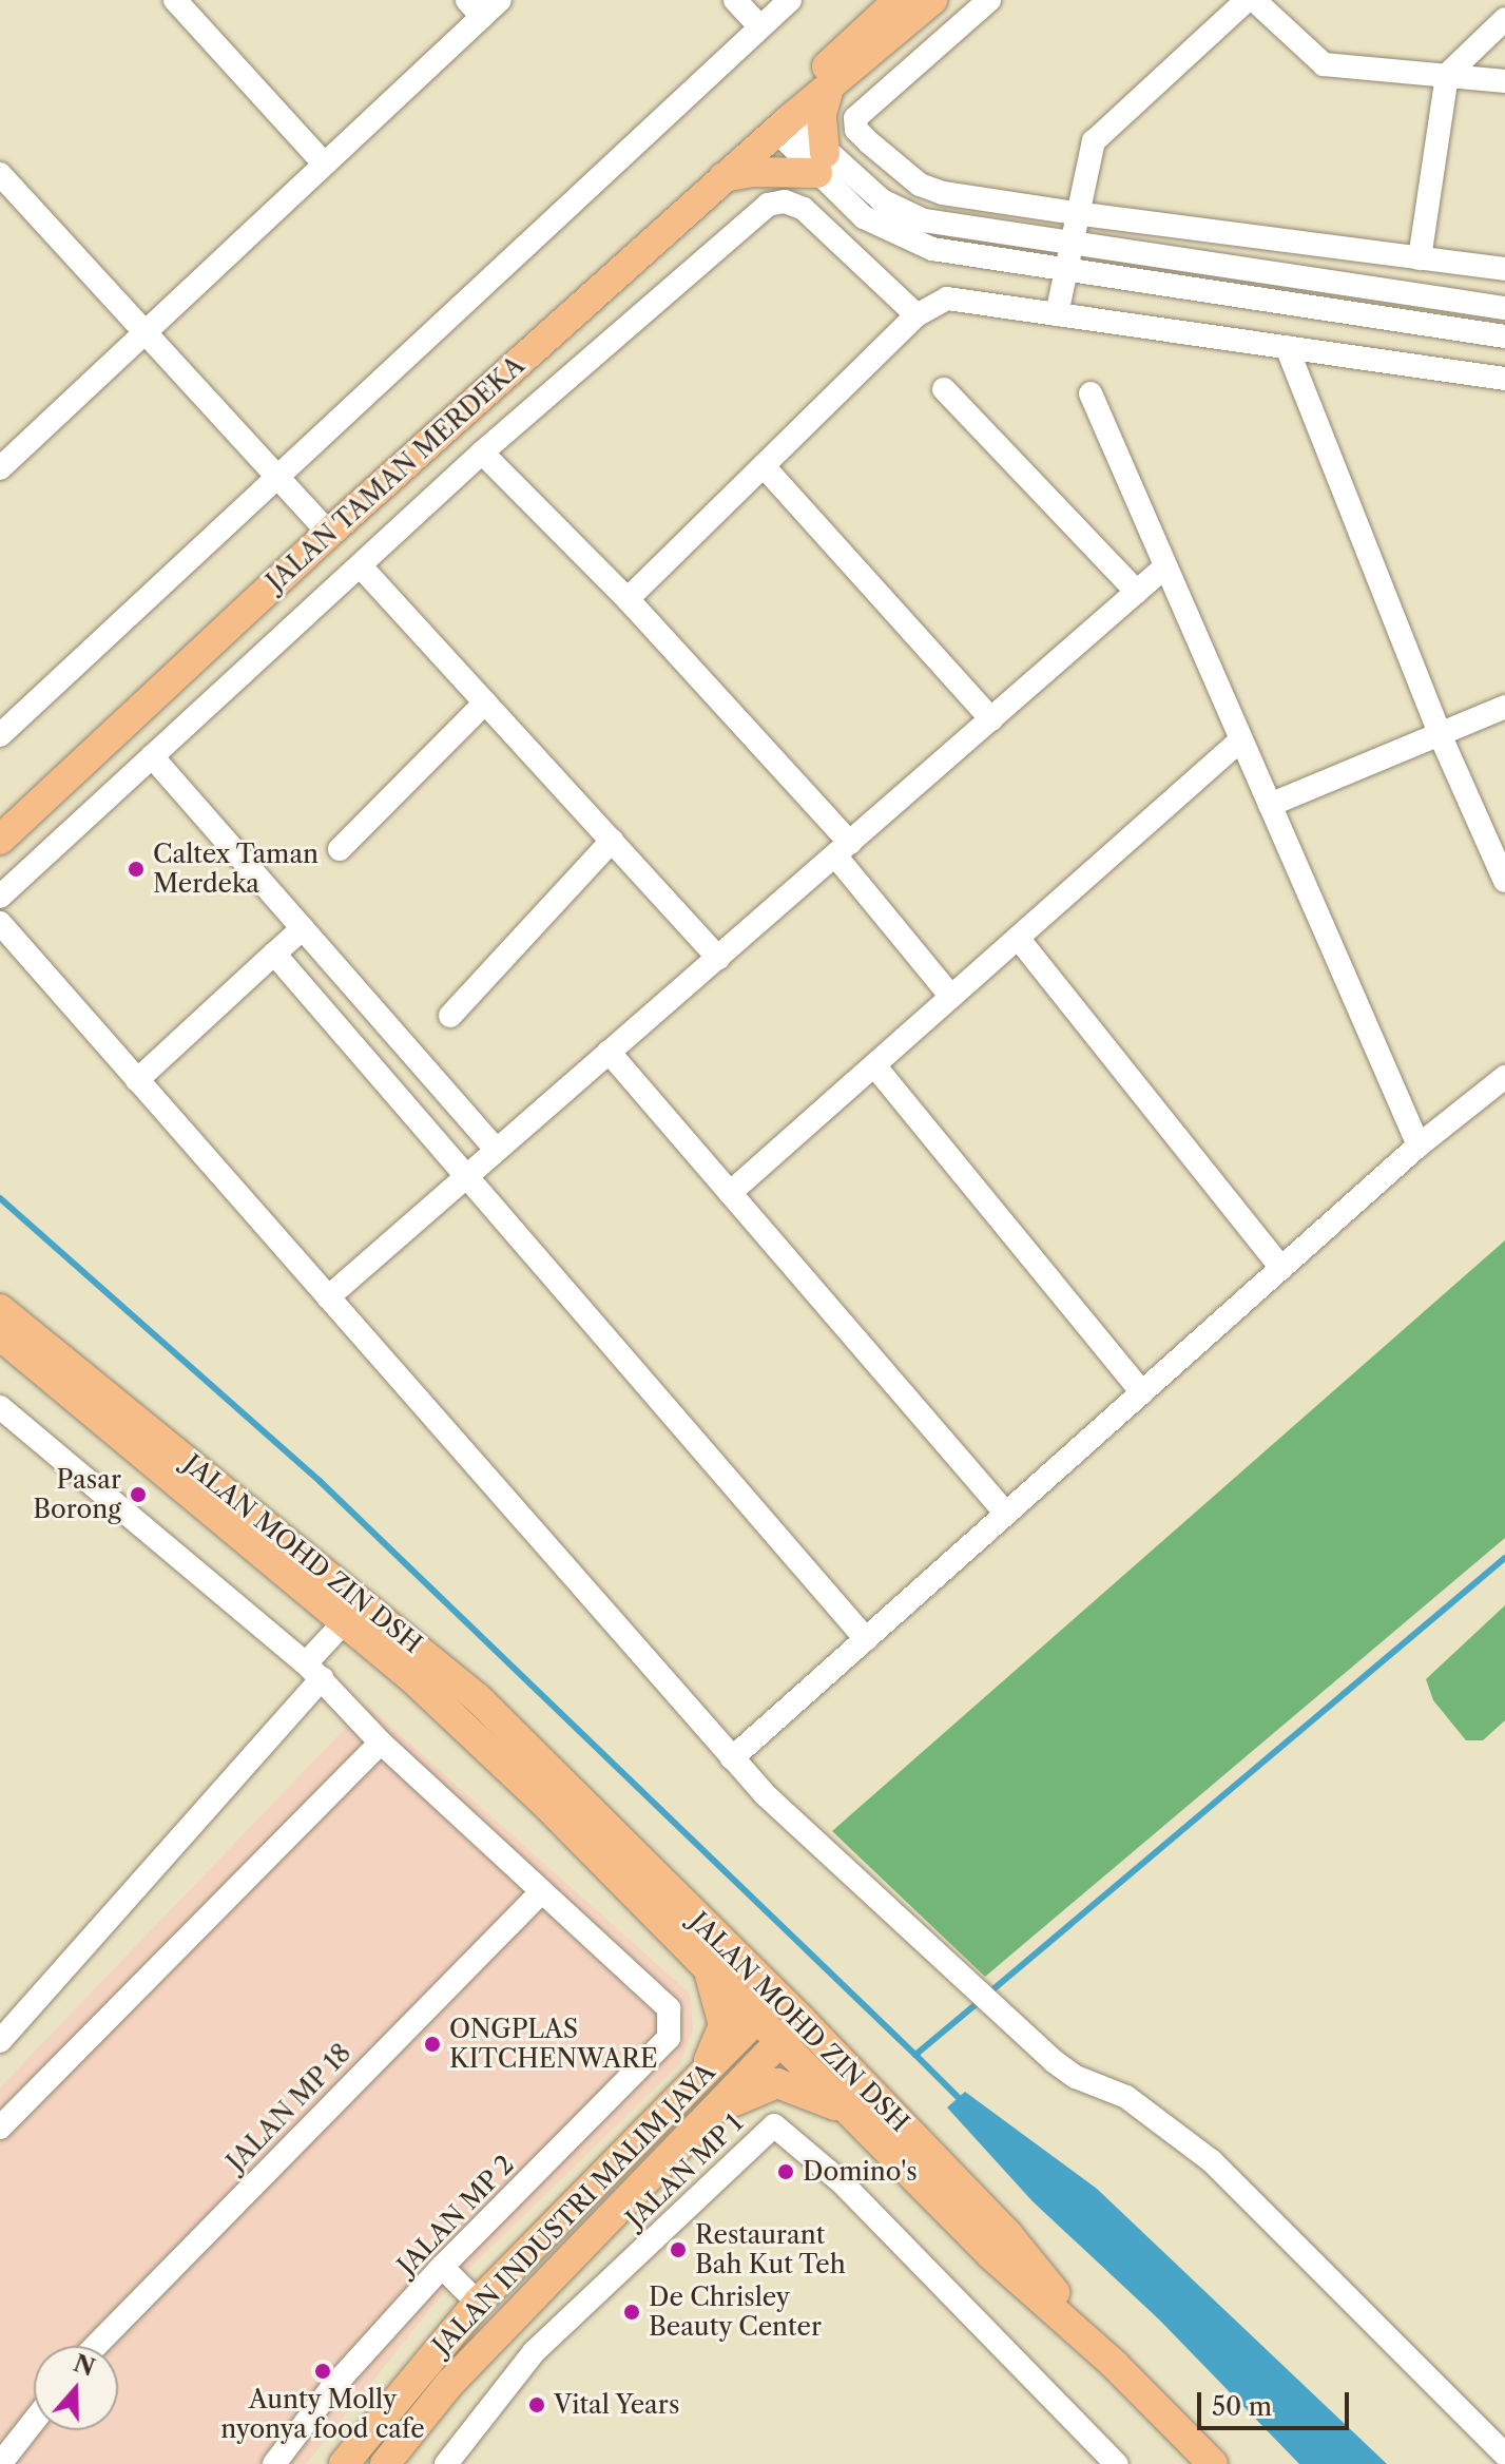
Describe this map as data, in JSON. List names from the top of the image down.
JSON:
{
  "streets": {
    "main road": ["JALAN TAMAN MERDEKA", "JALAN MOHD ZIN DSH", "JALAN INDUSTRI MALIM JAYA"],
    "street": ["JALAN MP 18", "JALAN MP 1", "JALAN MP 2"]
  },
  "crossings": [
    ["JALAN MOHD ZIN DSH", "JALAN INDUSTRI MALIM JAYA"],
    ["JALAN MP 18", "JALAN MP 2"]
  ],
  "places": [
    "Caltex Taman Merdeka",
    "Pasar Borong",
    "ONGPLAS KITCHENWARE",
    "Domino's",
    "Restaurant Bah Kut Teh",
    "De Chrisley Beauty Center",
    "Aunty Molly nyonya food cafe",
    "Vital Years"
  ],
  "scale_bar": "50 m",
  "north": "top"
}
